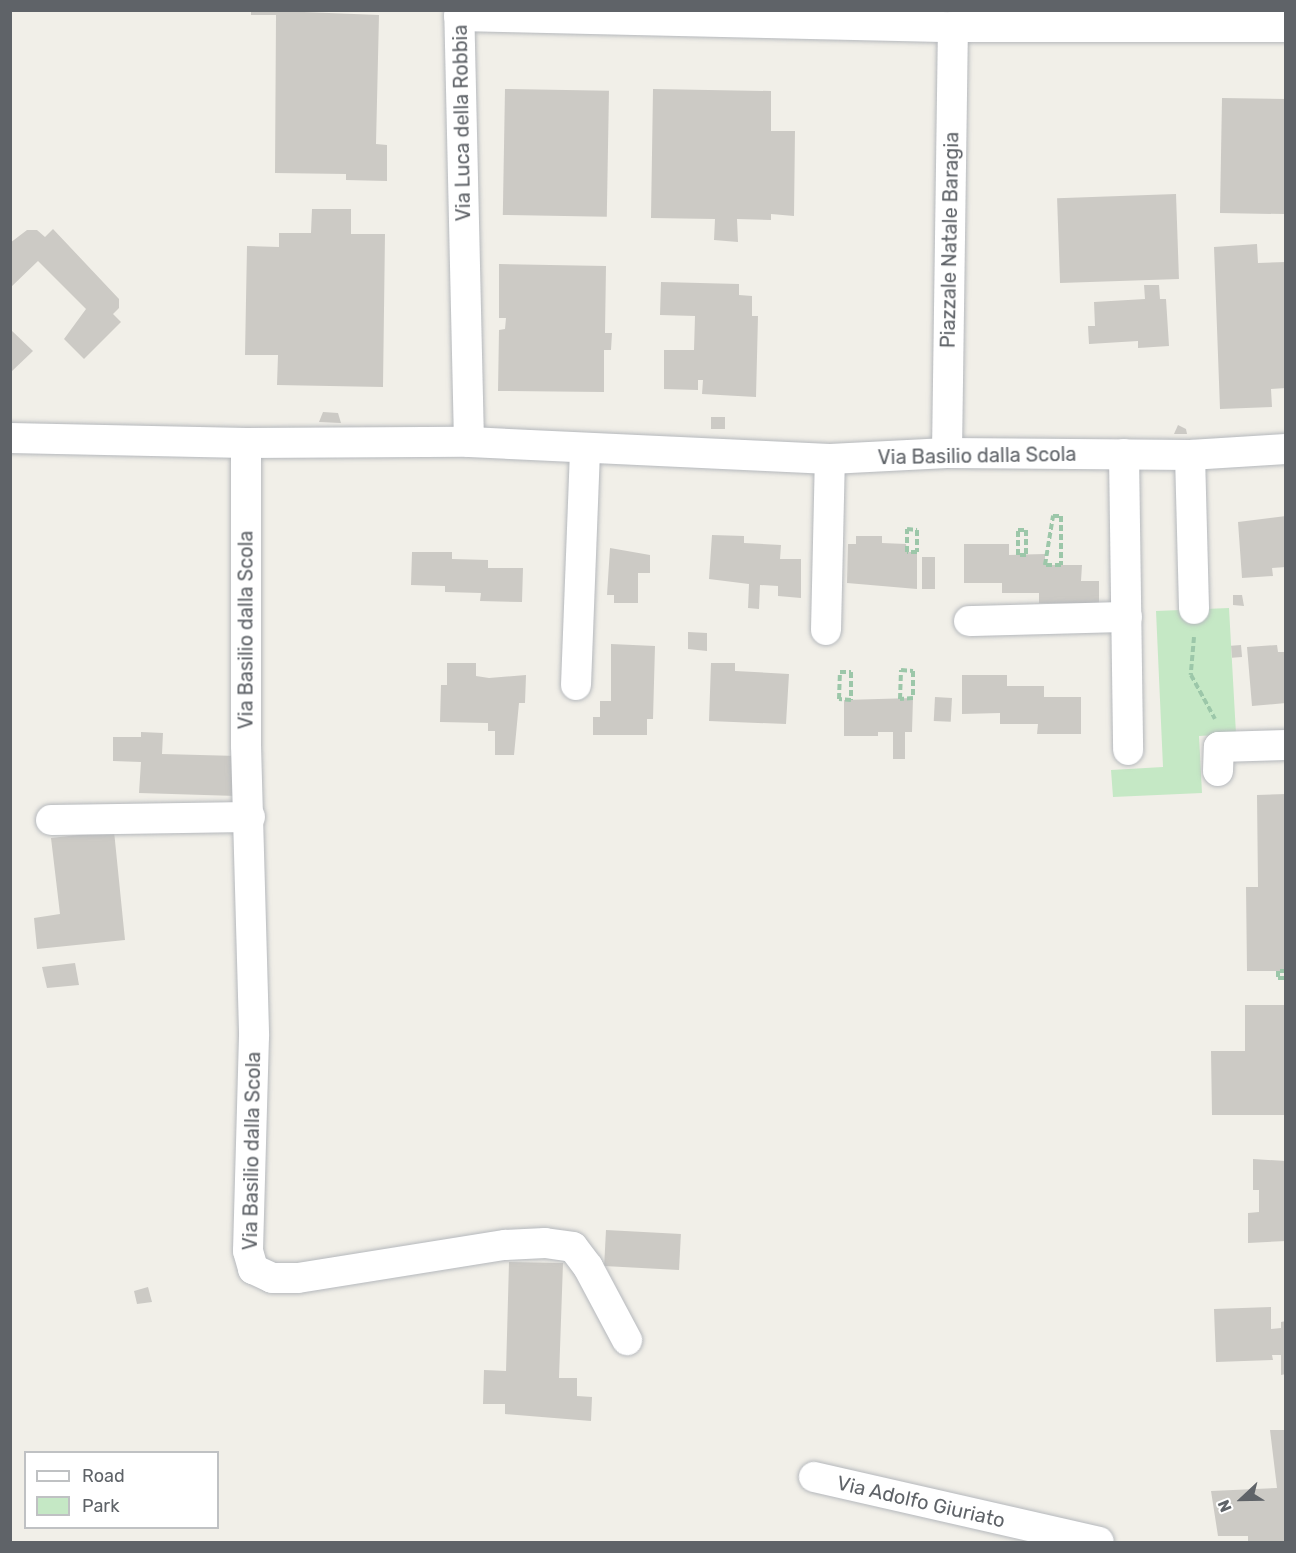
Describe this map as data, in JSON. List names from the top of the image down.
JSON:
{
  "streets": {
    "street": [
      "Via Luca della Robbia",
      "Piazzale Natale Baragia",
      "Via Basilio dalla Scola",
      "Via Adolfo Giuriato"
    ]
  },
  "crossings": [
    ["Via Luca della Robbia", "Piazzale Natale Baragia"],
    ["Via Luca della Robbia", "Via Basilio dalla Scola"],
    ["Piazzale Natale Baragia", "Via Basilio dalla Scola"]
  ],
  "legend": ["Road", "Park"],
  "north": "left"
}
